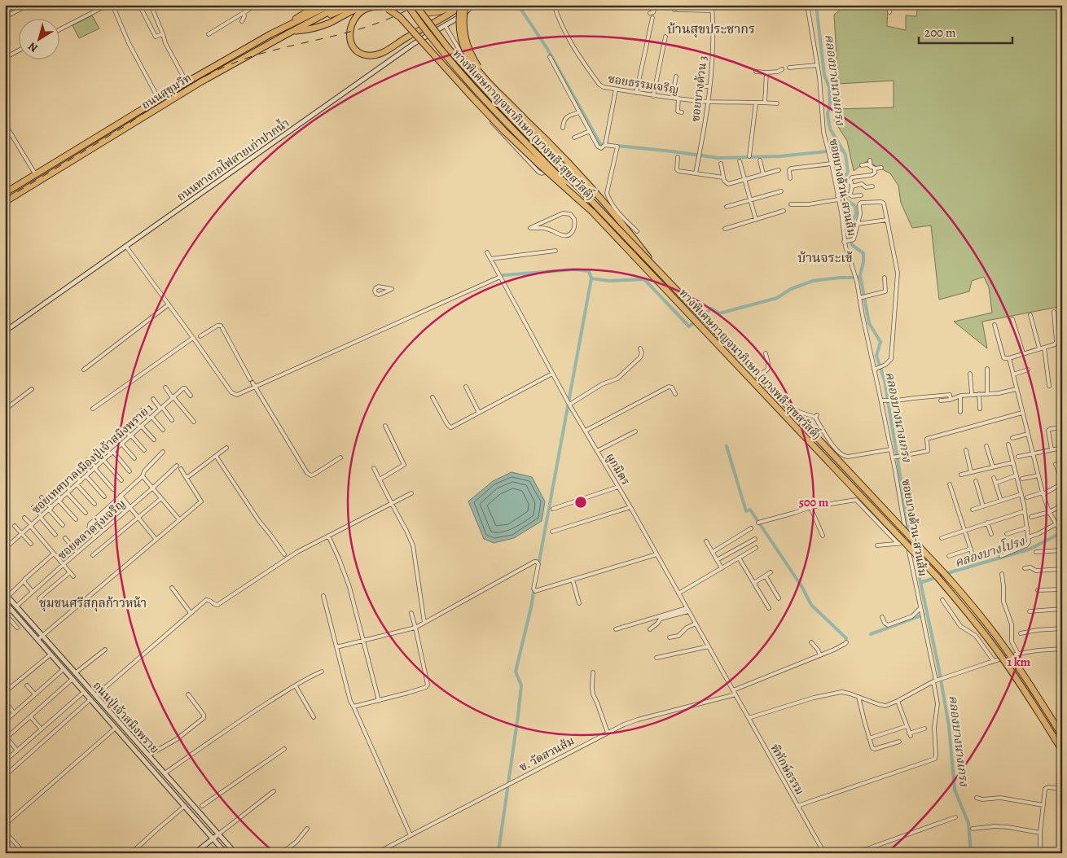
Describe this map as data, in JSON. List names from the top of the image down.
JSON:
{
  "streets": {
    "highway": ["ถนนสุขุมวิท", "ทางพิเศษกาญจนาภิเษก (บางพลี-สุขสวัสดิ์)"],
    "main road": ["ถนนทางรถไฟสายเก่าปากน้ำ", "ถนนปู่เจ้าสมิงพราย"],
    "street": [
      "ซอยธรรมเจริญ",
      "ซอยบางด้วน 3",
      "ซอยบางด้วน-สวนส้ม",
      "ซอยเทศบาลเมืองปู่เจ้าสมิงพราย 1",
      "ผูกมิตร",
      "ซอยตลาดรุ่งเจริญ",
      "ซ. วัดสวนส้ม",
      "พิทักษ์ธรรม"
    ]
  },
  "crossings": [
    ["ซอยธรรมเจริญ", "ซอยบางด้วน 3"],
    ["ซอยบางด้วน-สวนส้ม", "พิทักษ์ธรรม"],
    ["ผูกมิตร", "ซ. วัดสวนส้ม"],
    ["ผูกมิตร", "พิทักษ์ธรรม"],
    ["ซอยตลาดรุ่งเจริญ", "ถนนปู่เจ้าสมิงพราย"],
    ["ซ. วัดสวนส้ม", "พิทักษ์ธรรม"]
  ],
  "districts": ["บ้านสุขประชากร", "บ้านจระเข้", "ชุมชนศรีสกุลก้าวหน้า"],
  "water": ["คลองบางนางเกรง", "คลองบางโปรง"],
  "scale_bar": "200 m",
  "north": "bottom left",
  "rings": ["500 m", "1 km"]
}
